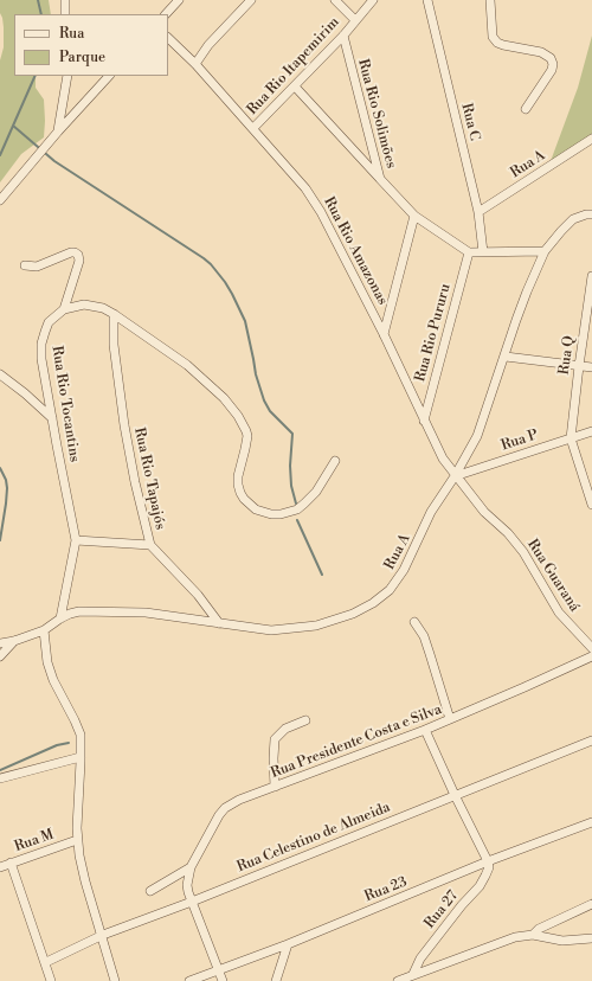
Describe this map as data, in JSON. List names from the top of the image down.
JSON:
{
  "streets": {
    "street": [
      "Rua Rio Itapemirim",
      "Rua Rio Solimões",
      "Rua C",
      "Rua A",
      "Rua Rio Amazonas",
      "Rua Rio Pururu",
      "Rua Q",
      "Rua Rio Tocantins",
      "Rua P",
      "Rua Rio Tapajós",
      "Rua Guaraná",
      "Rua Presidente Costa e Silva",
      "Rua Celestino de Almeida",
      "Rua M",
      "Rua 23",
      "Rua 27"
    ]
  },
  "crossings": [
    ["Rua Rio Itapemirim", "Rua Rio Solimões"],
    ["Rua Rio Itapemirim", "Rua Rio Amazonas"],
    ["Rua Rio Solimões", "Rua Rio Pururu"],
    ["Rua C", "Rua A"],
    ["Rua A", "Rua Rio Amazonas"],
    ["Rua A", "Rua Rio Tocantins"],
    ["Rua A", "Rua P"],
    ["Rua A", "Rua Rio Tapajós"],
    ["Rua A", "Rua Guaraná"],
    ["Rua Rio Amazonas", "Rua Rio Pururu"],
    ["Rua Rio Amazonas", "Rua P"],
    ["Rua Rio Amazonas", "Rua Guaraná"],
    ["Rua Q", "Rua P"],
    ["Rua P", "Rua Guaraná"],
    ["Rua Presidente Costa e Silva", "Rua Celestino de Almeida"],
    ["Rua Presidente Costa e Silva", "Rua 23"],
    ["Rua 23", "Rua 27"]
  ],
  "legend": ["Rua", "Parque"]
}
